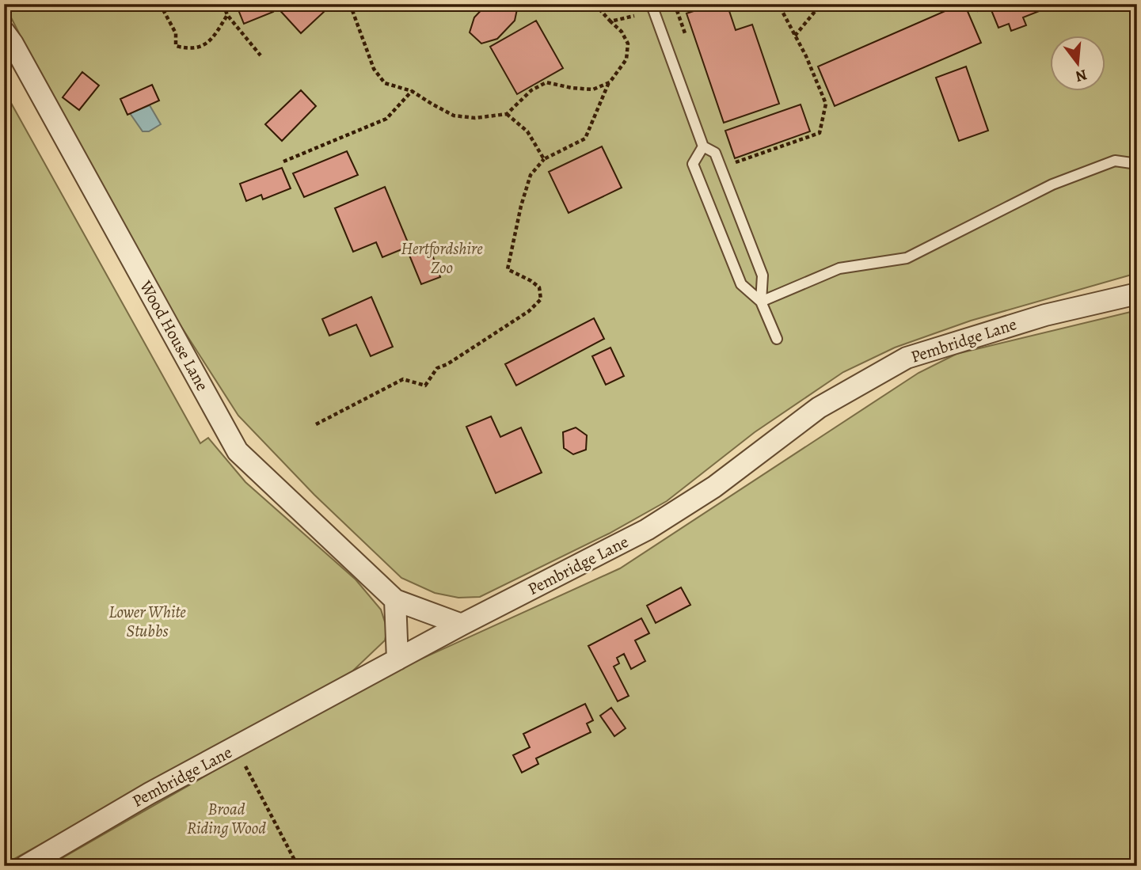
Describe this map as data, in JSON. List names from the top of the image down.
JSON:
{
  "streets": {
    "street": ["Wood House Lane", "Pembridge Lane"]
  },
  "crossings": [
    ["Wood House Lane", "Pembridge Lane"]
  ],
  "parks": ["Hertfordshire Zoo", "Lower White Stubbs", "Broad Riding Wood"],
  "north": "bottom"
}
